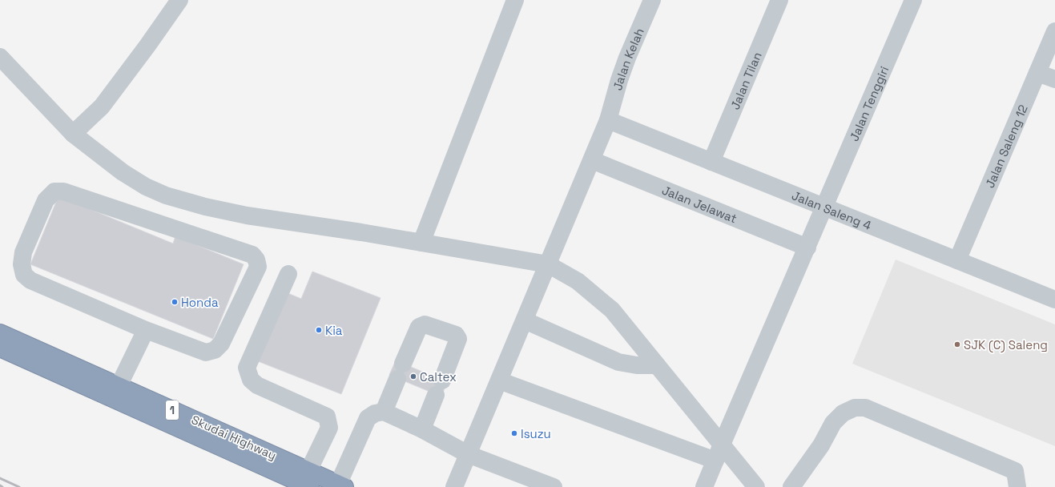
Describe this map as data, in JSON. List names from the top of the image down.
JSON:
{
  "streets": {
    "highway": ["1", "Skudai Highway"],
    "street": [
      "Jalan Kelah",
      "Jalan Tilan",
      "Jalan Tenggiri",
      "Jalan Saleng 12",
      "Jalan Jelawat",
      "Jalan Saleng 4"
    ]
  },
  "crossings": [
    ["Jalan Kelah", "Jalan Jelawat"],
    ["Jalan Kelah", "Jalan Saleng 4"],
    ["Jalan Tilan", "Jalan Saleng 4"],
    ["Jalan Tenggiri", "Jalan Jelawat"],
    ["Jalan Tenggiri", "Jalan Saleng 4"],
    ["Jalan Saleng 12", "Jalan Saleng 4"]
  ],
  "places": [
    "Honda",
    "Kia",
    "SJK (C) Saleng",
    "Caltex",
    "Isuzu"
  ]
}
